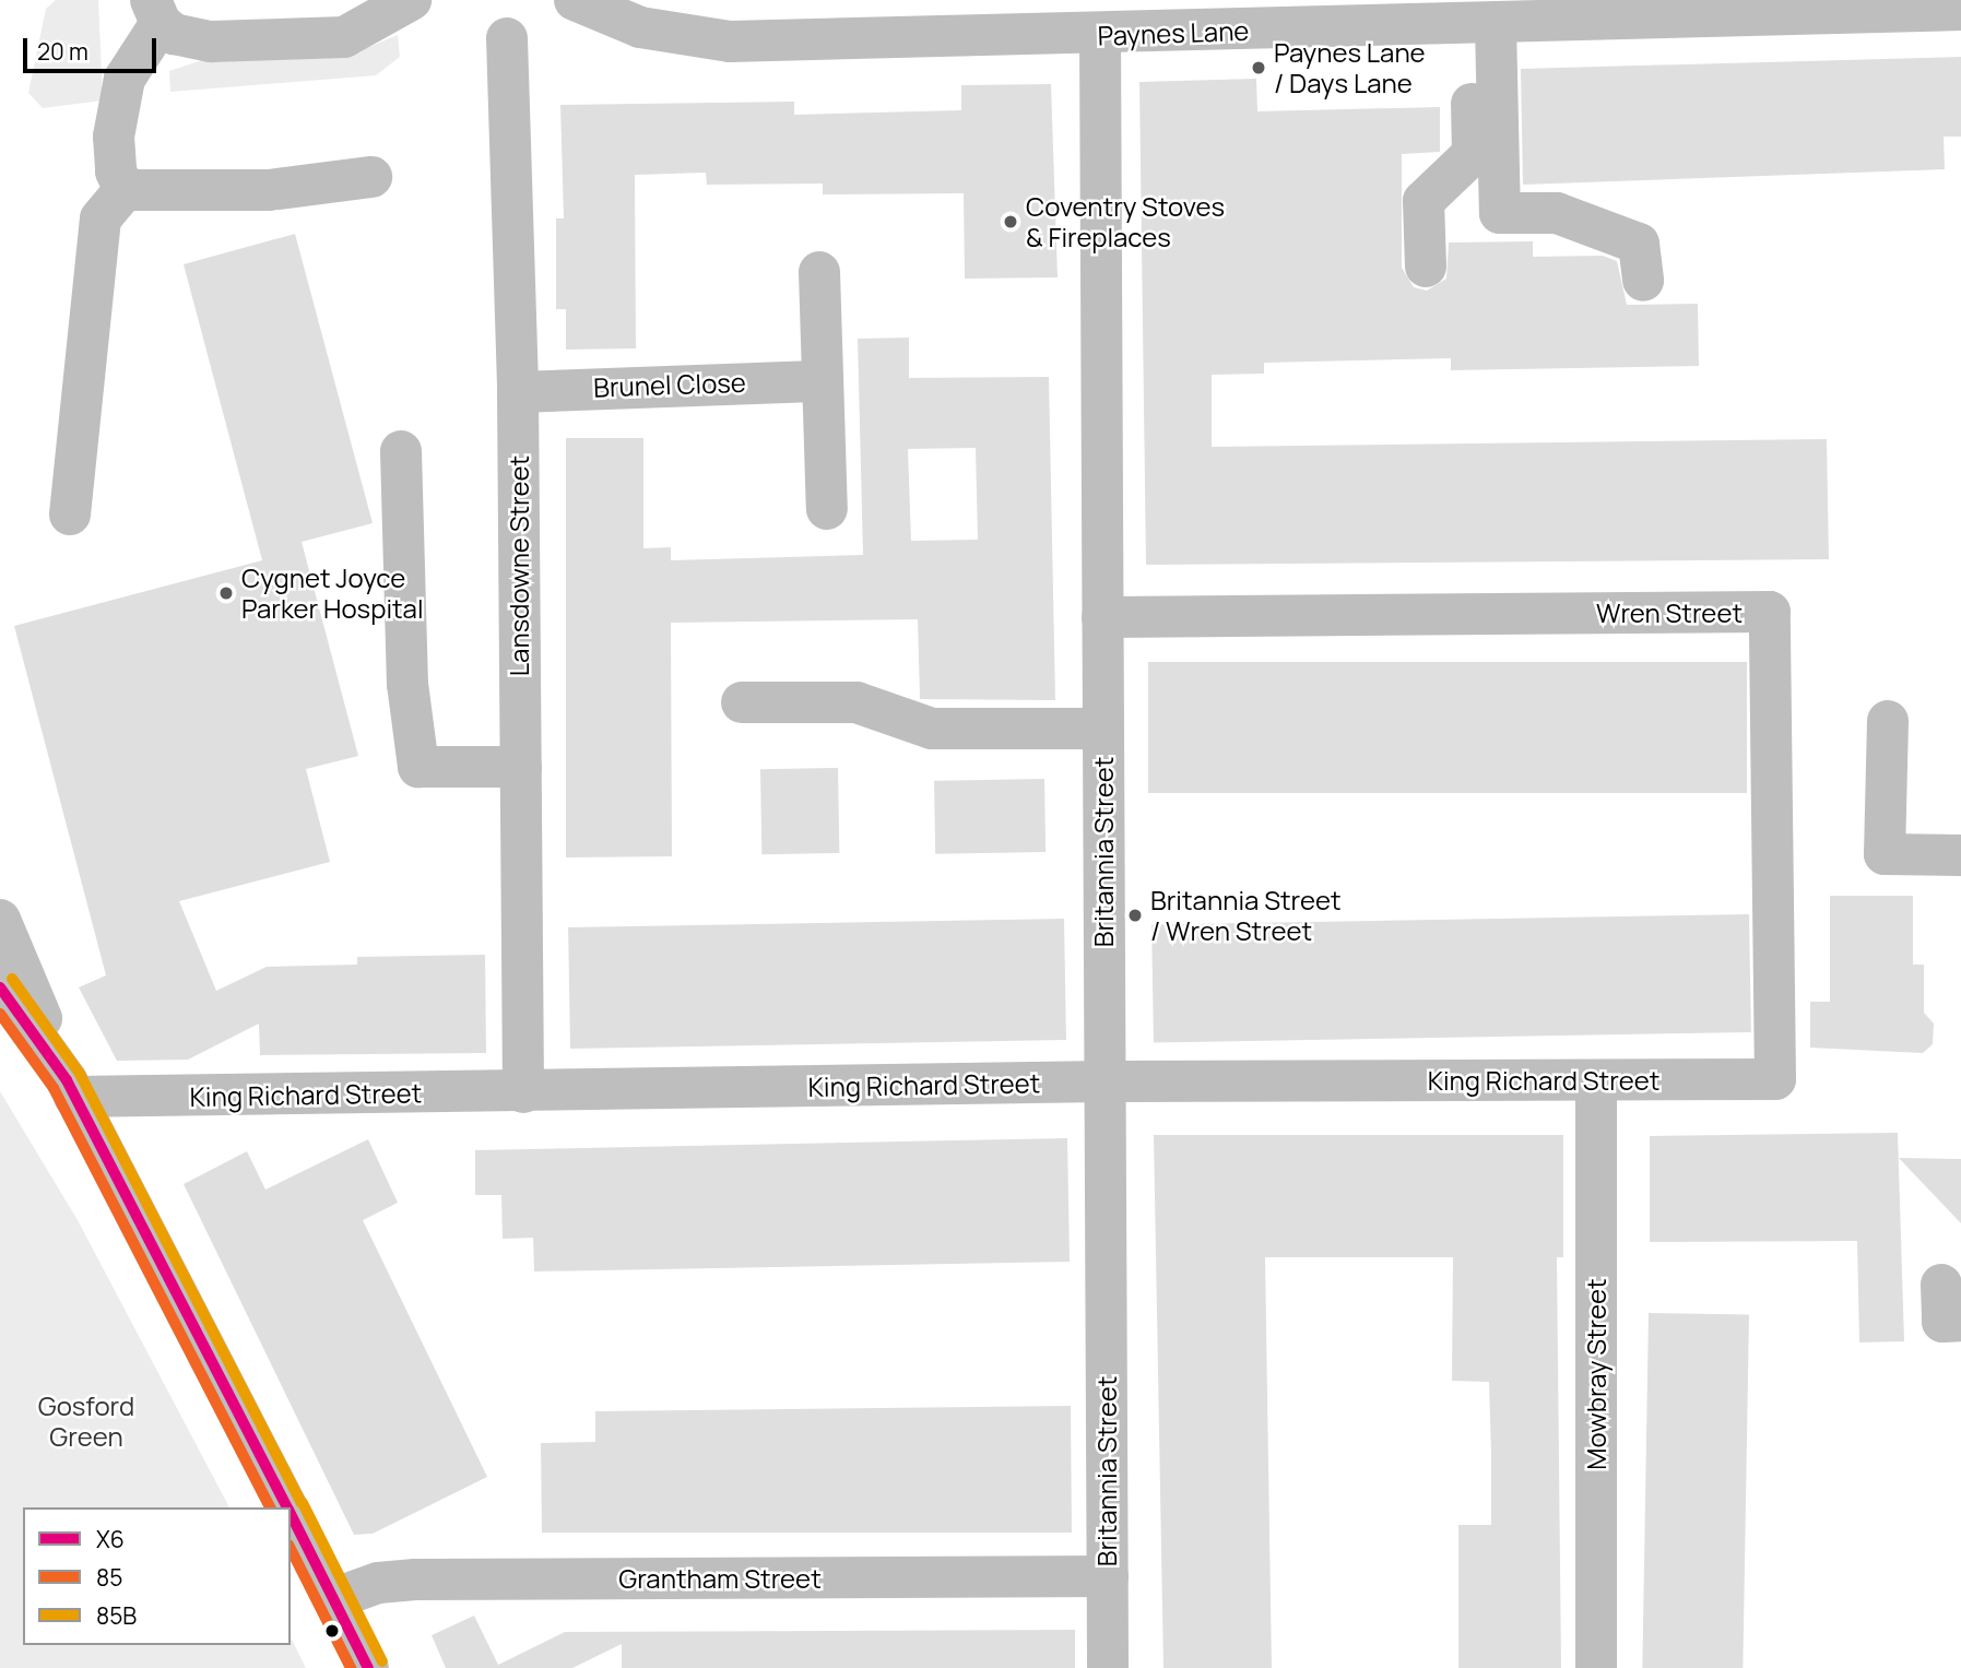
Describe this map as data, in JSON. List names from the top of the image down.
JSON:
{
  "streets": {
    "main road": [
      "Paynes Lane",
      "Brunel Close",
      "Lansdowne Street",
      "Wren Street",
      "Britannia Street",
      "King Richard Street",
      "Mowbray Street",
      "Grantham Street"
    ]
  },
  "crossings": [
    ["Paynes Lane", "Britannia Street"],
    ["Brunel Close", "Lansdowne Street"],
    ["Lansdowne Street", "King Richard Street"],
    ["Wren Street", "Britannia Street"],
    ["Wren Street", "King Richard Street"],
    ["Britannia Street", "King Richard Street"],
    ["Britannia Street", "Grantham Street"],
    ["King Richard Street", "Mowbray Street"]
  ],
  "parks": ["Gosford Green"],
  "places": [
    "Paynes Lane / Days Lane",
    "Coventry Stoves & Fireplaces",
    "Cygnet Joyce Parker Hospital",
    "Britannia Street / Wren Street"
  ],
  "lines": ["transit line 85B", "transit line X6", "transit line 85"],
  "legend": ["X6", "85", "85B"],
  "scale_bar": "20 m"
}
